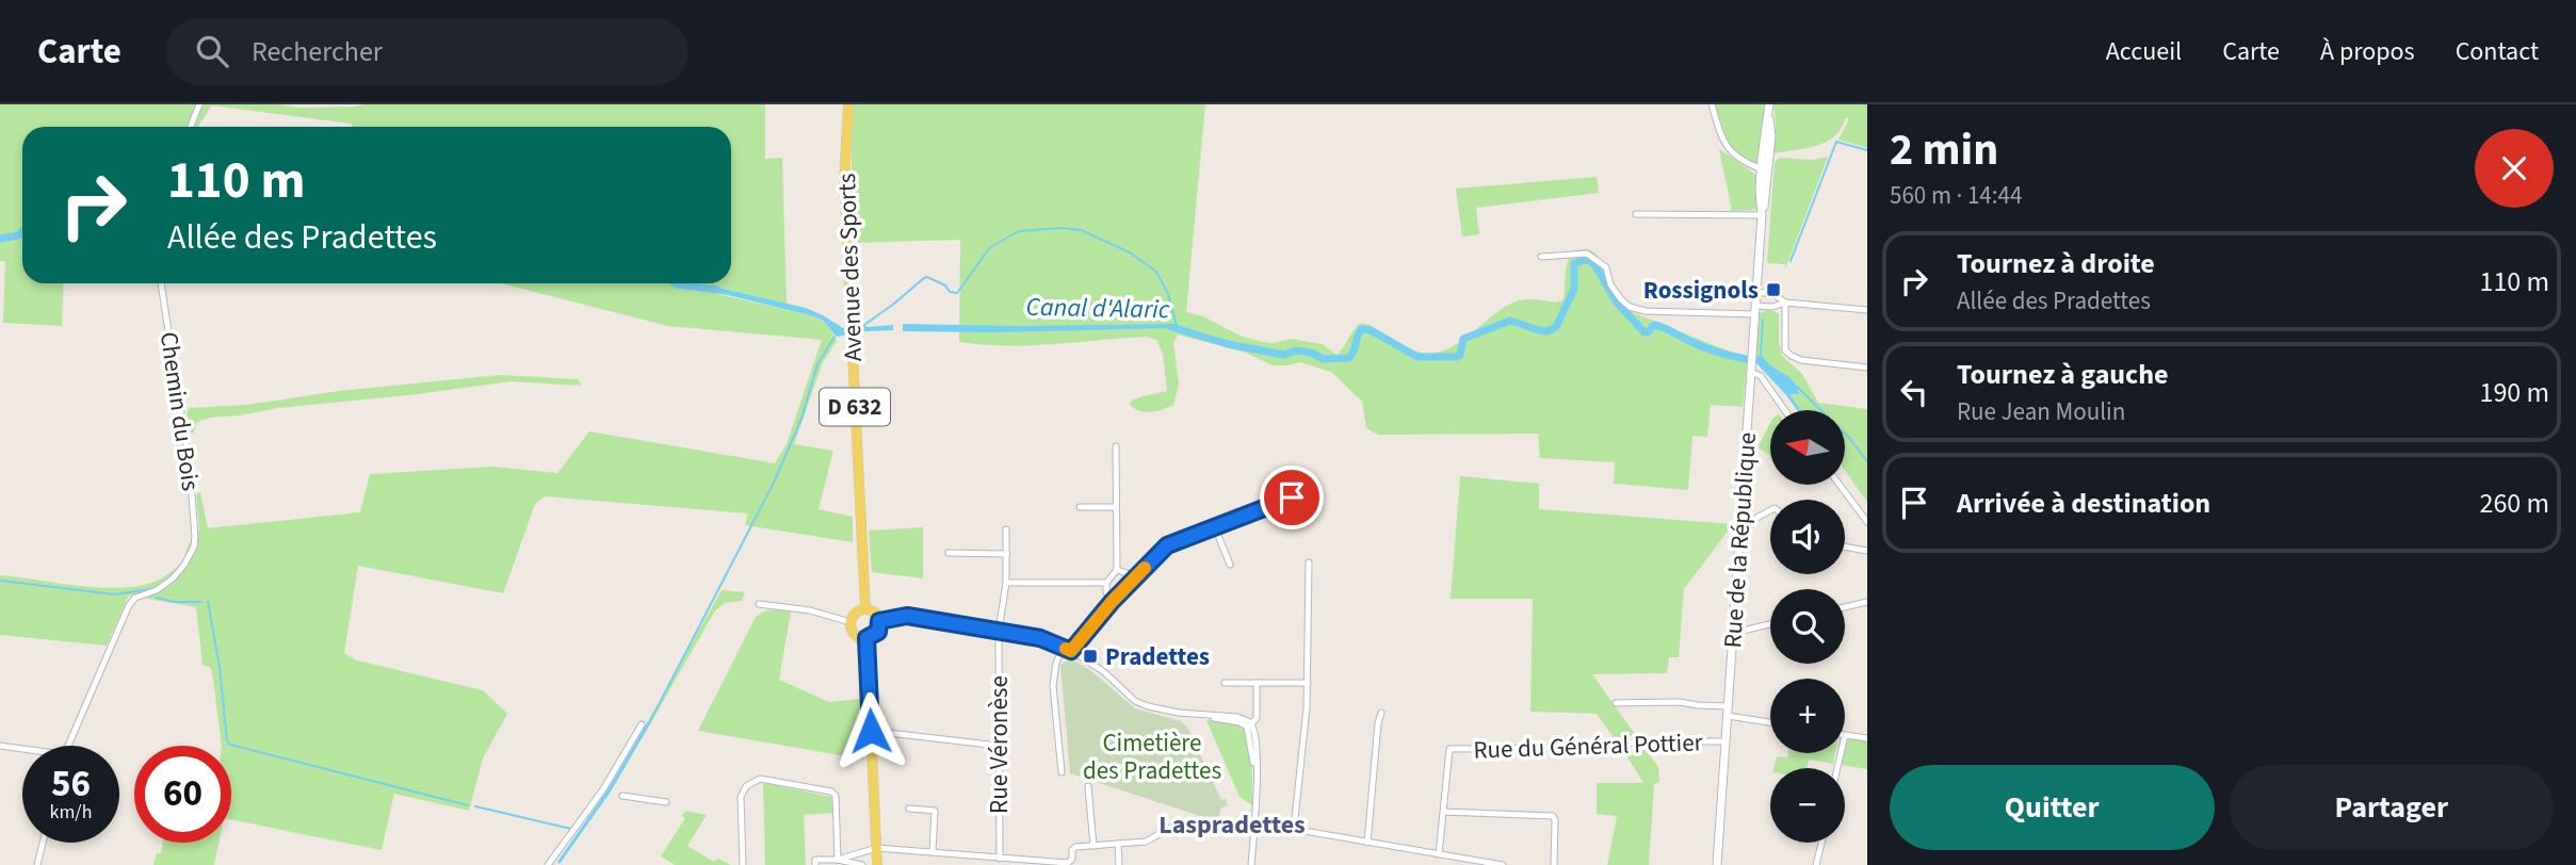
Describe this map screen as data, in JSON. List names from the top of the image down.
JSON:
{
  "streets": {
    "main road": ["Avenue des Sports", "D 632"],
    "street": [
      "Chemin du Bois",
      "Rue de la République",
      "Rue Véronèse",
      "Rue du Général Pottier"
    ]
  },
  "crossings": [
    ["Rue de la République", "Rue du Général Pottier"]
  ],
  "districts": ["Laspradettes"],
  "water": ["Canal d'Alaric"],
  "parks": ["Cimetière des Pradettes"],
  "places": {
    "transit": ["Rossignols", "Pradettes"]
  },
  "north": "left",
  "page": {
    "header": "Carte",
    "search": "Rechercher",
    "nav": [
      "Accueil",
      "Carte",
      "À propos",
      "Contact"
    ],
    "heading": ["2 min", "560 m · 14:44"],
    "turn": ["110 m", "Allée des Pradettes"],
    "list": [
      {
        "name": "Tournez à droite",
        "note": "Allée des Pradettes",
        "value": "110 m"
      },
      {
        "name": "Tournez à gauche",
        "note": "Rue Jean Moulin",
        "value": "190 m"
      },
      {
        "name": "Arrivée à destination",
        "value": "260 m"
      }
    ],
    "map_buttons": ["+", "−"],
    "speed": "56 km/h",
    "limit": "60",
    "buttons": ["Quitter", "Partager"]
  }
}
